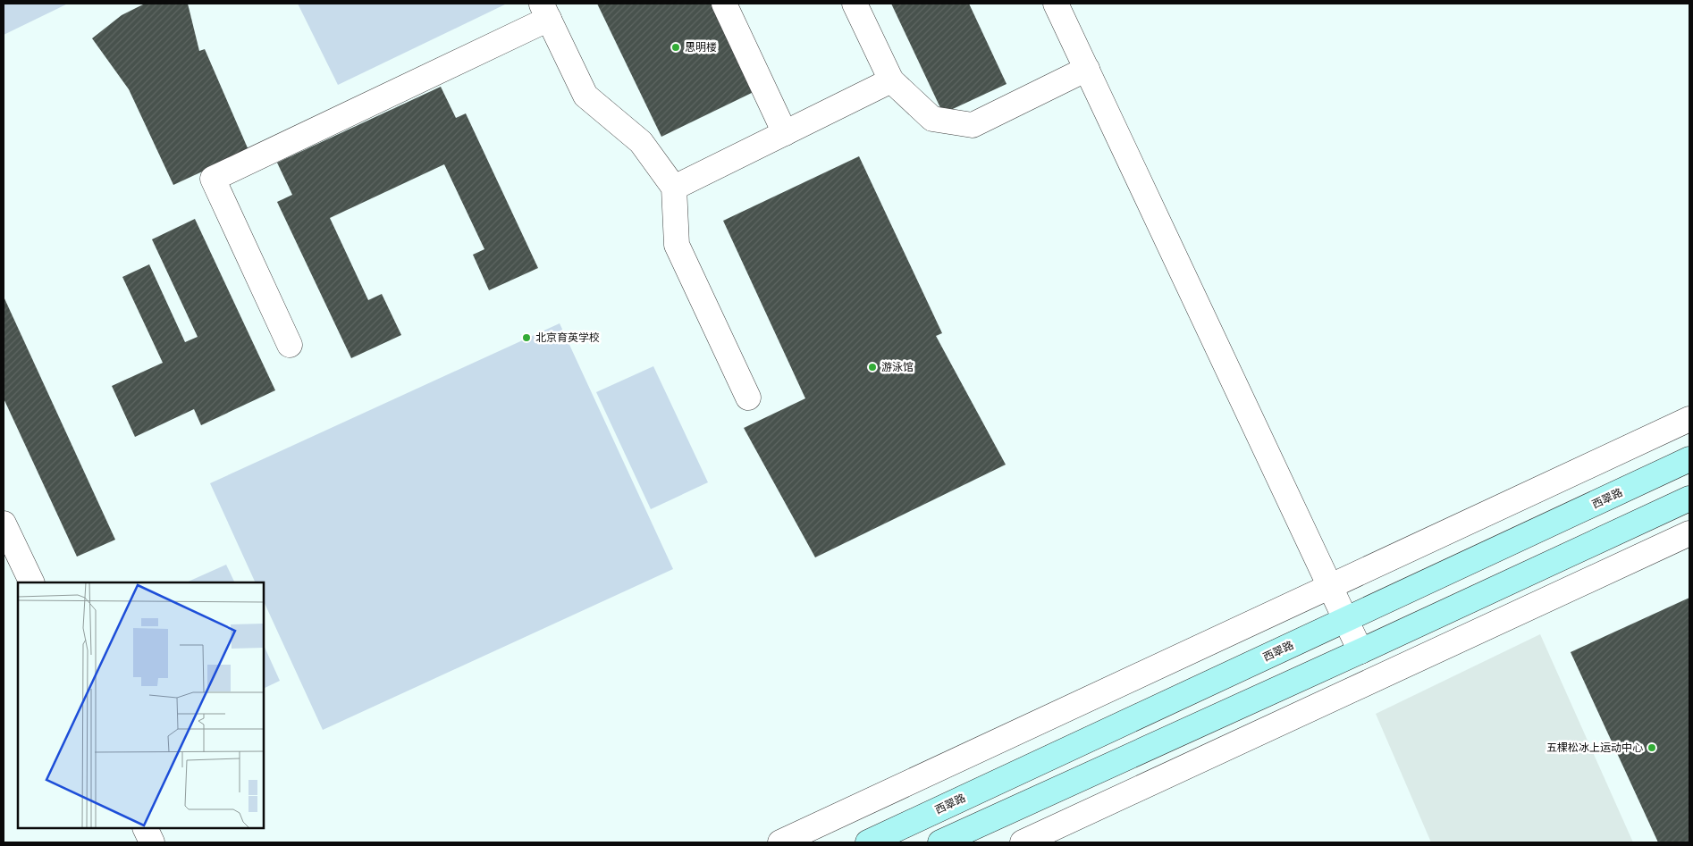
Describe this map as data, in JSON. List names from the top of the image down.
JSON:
{
  "streets": {
    "main road": ["西翠路"]
  },
  "places": [
    "思明楼",
    "北京育英学校",
    "游泳馆",
    "五棵松冰上运动中心"
  ]
}
